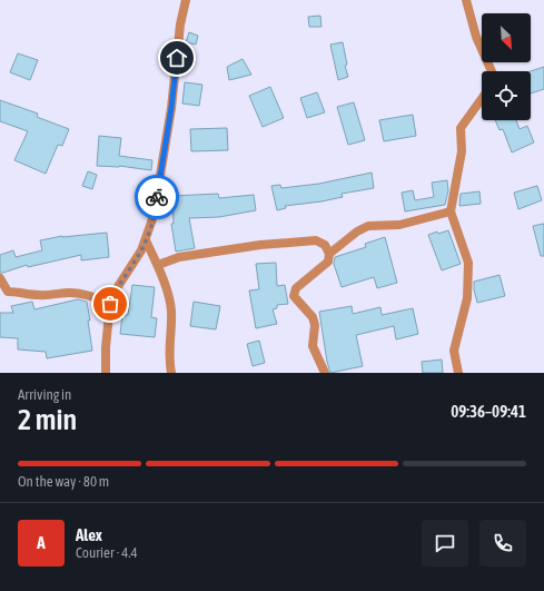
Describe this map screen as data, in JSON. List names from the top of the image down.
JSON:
{
  "north": "bottom right",
  "page": {
    "heading": ["2 min", "Arriving in", "09:36–09:41"],
    "panel": ["Alex", "Courier · 4.4"],
    "bar": "On the way · 80 m",
    "round": "A"
  }
}
